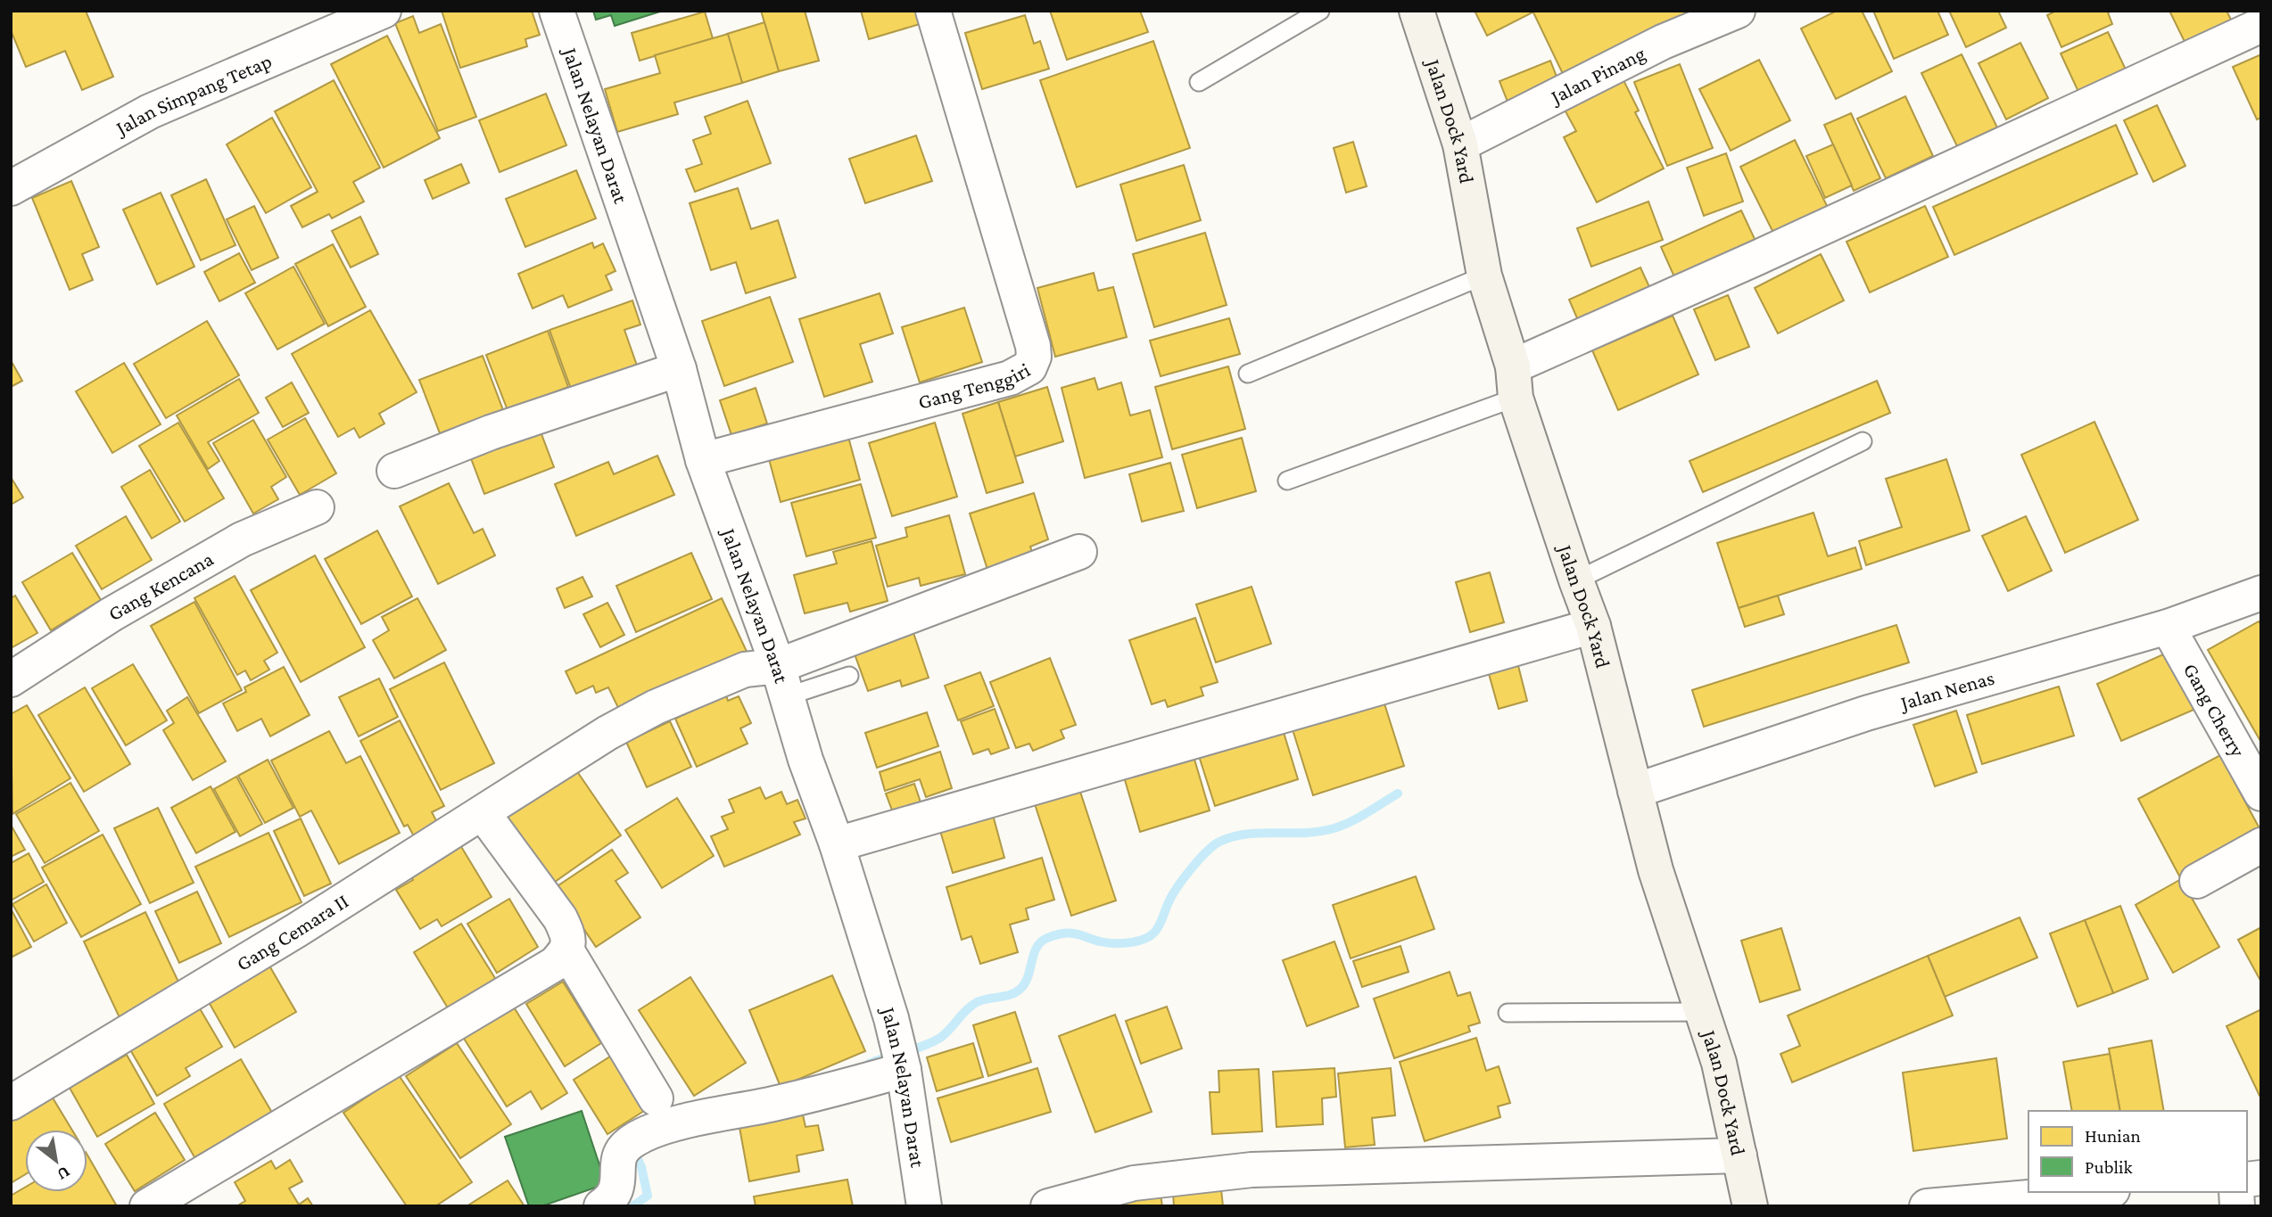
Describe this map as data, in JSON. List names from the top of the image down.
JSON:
{
  "streets": {
    "street": [
      "Jalan Pinang",
      "Jalan Simpang Tetap",
      "Jalan Dock Yard",
      "Jalan Nelayan Darat",
      "Gang Tenggiri",
      "Gang Kencana",
      "Jalan Nenas",
      "Gang Cherry",
      "Gang Cemara II"
    ]
  },
  "crossings": [
    ["Jalan Pinang", "Jalan Dock Yard"],
    ["Jalan Dock Yard", "Jalan Nenas"],
    ["Jalan Nelayan Darat", "Gang Tenggiri"],
    ["Jalan Nelayan Darat", "Gang Cemara II"],
    ["Jalan Nenas", "Gang Cherry"]
  ],
  "legend": ["Hunian", "Publik"],
  "north": "bottom right"
}
